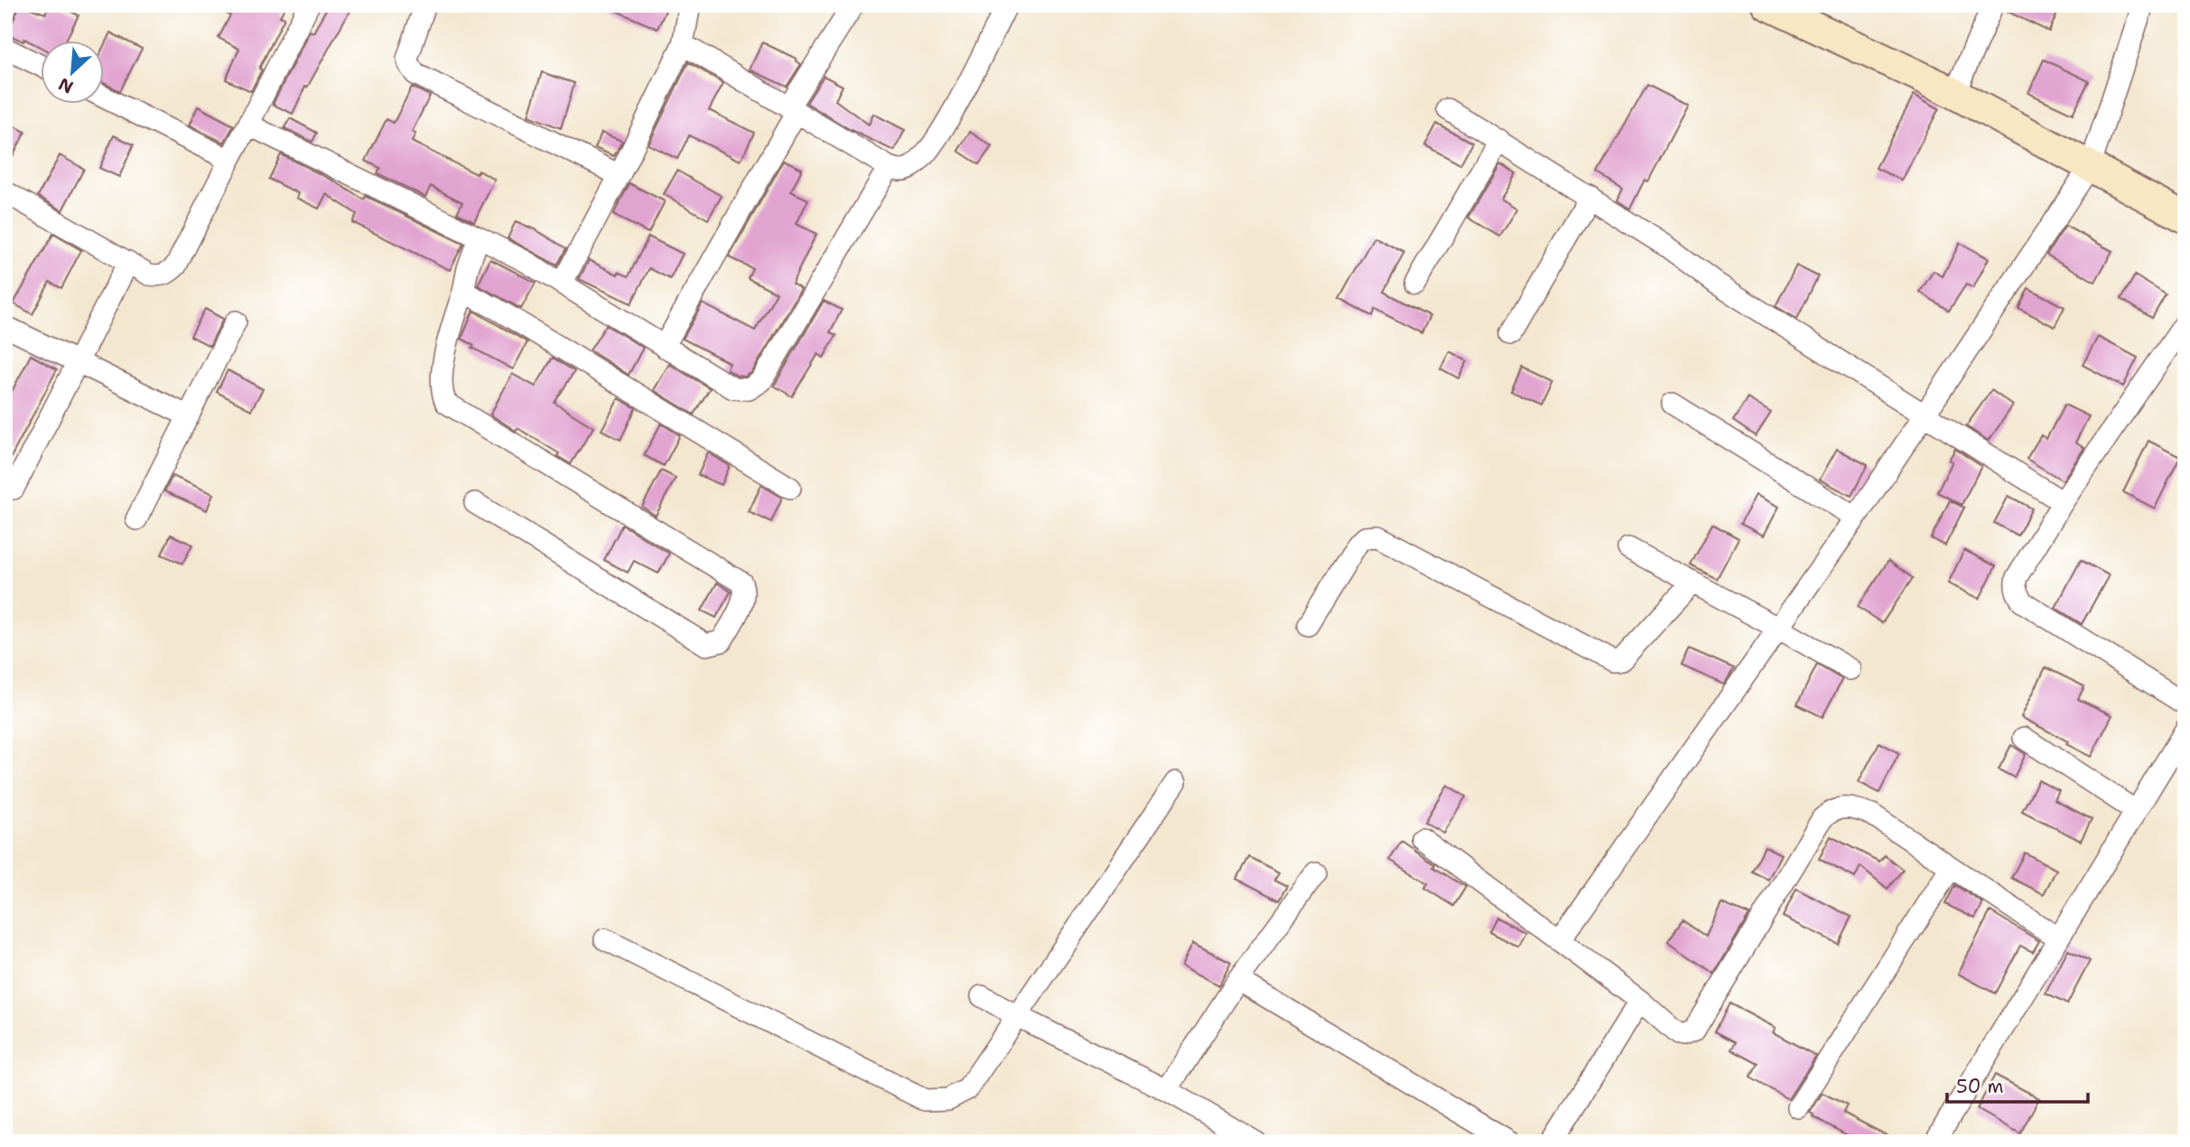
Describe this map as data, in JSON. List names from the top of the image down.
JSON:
{
  "scale_bar": "50 m",
  "north": "bottom left"
}
